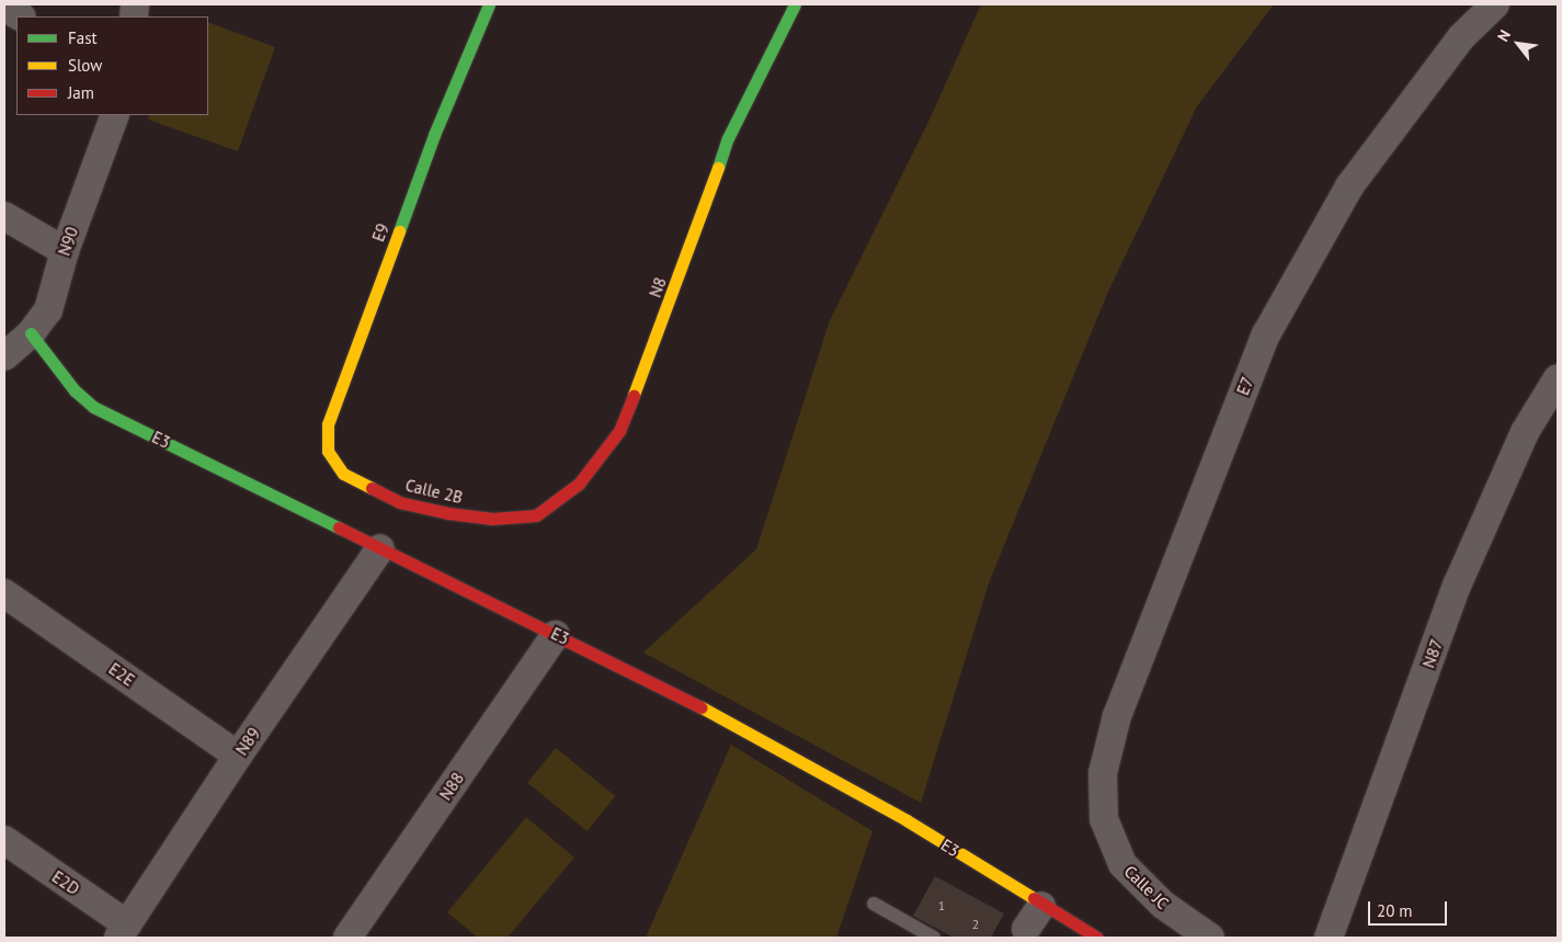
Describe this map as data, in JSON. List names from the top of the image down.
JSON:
{
  "streets": {
    "street": [
      "E9",
      "N90",
      "N8",
      "E7",
      "E3",
      "Calle 2B",
      "N87",
      "E2E",
      "N89",
      "N88",
      "E2D",
      "Calle JC"
    ]
  },
  "crossings": [
    ["E9", "Calle 2B"],
    ["N90", "E3"],
    ["N8", "Calle 2B"],
    ["E7", "Calle JC"],
    ["E3", "N89"],
    ["E3", "N88"],
    ["E2E", "N89"],
    ["N89", "E2D"]
  ],
  "house_numbers": ["1", "2"],
  "legend": ["Fast", "Slow", "Jam"],
  "scale_bar": "20 m",
  "north": "top left"
}
